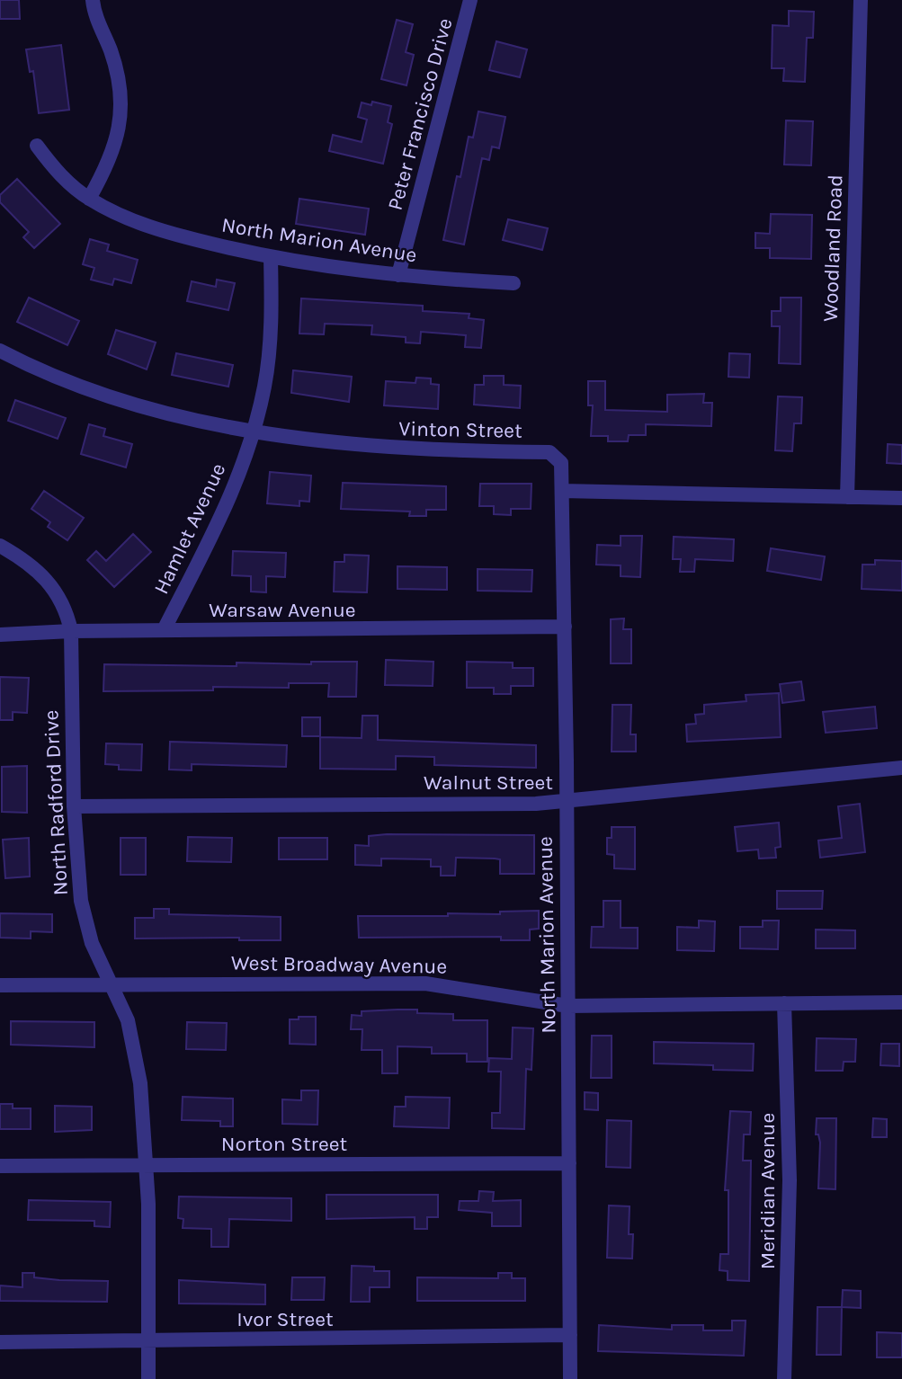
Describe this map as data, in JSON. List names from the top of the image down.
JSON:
{
  "streets": {
    "street": [
      "Peter Francisco Drive",
      "North Marion Avenue",
      "Woodland Road",
      "Vinton Street",
      "Hamlet Avenue",
      "Warsaw Avenue",
      "Walnut Street",
      "North Radford Drive",
      "West Broadway Avenue",
      "Norton Street",
      "Meridian Avenue",
      "Ivor Street"
    ]
  },
  "crossings": [
    ["Peter Francisco Drive", "North Marion Avenue"],
    ["North Marion Avenue", "Vinton Street"],
    ["North Marion Avenue", "Hamlet Avenue"],
    ["North Marion Avenue", "Warsaw Avenue"],
    ["North Marion Avenue", "Walnut Street"],
    ["North Marion Avenue", "West Broadway Avenue"],
    ["North Marion Avenue", "Norton Street"],
    ["North Marion Avenue", "Ivor Street"],
    ["Vinton Street", "Hamlet Avenue"],
    ["Hamlet Avenue", "Warsaw Avenue"],
    ["Warsaw Avenue", "North Radford Drive"],
    ["Walnut Street", "North Radford Drive"],
    ["North Radford Drive", "West Broadway Avenue"],
    ["North Radford Drive", "Norton Street"],
    ["North Radford Drive", "Ivor Street"],
    ["West Broadway Avenue", "Meridian Avenue"]
  ]
}
